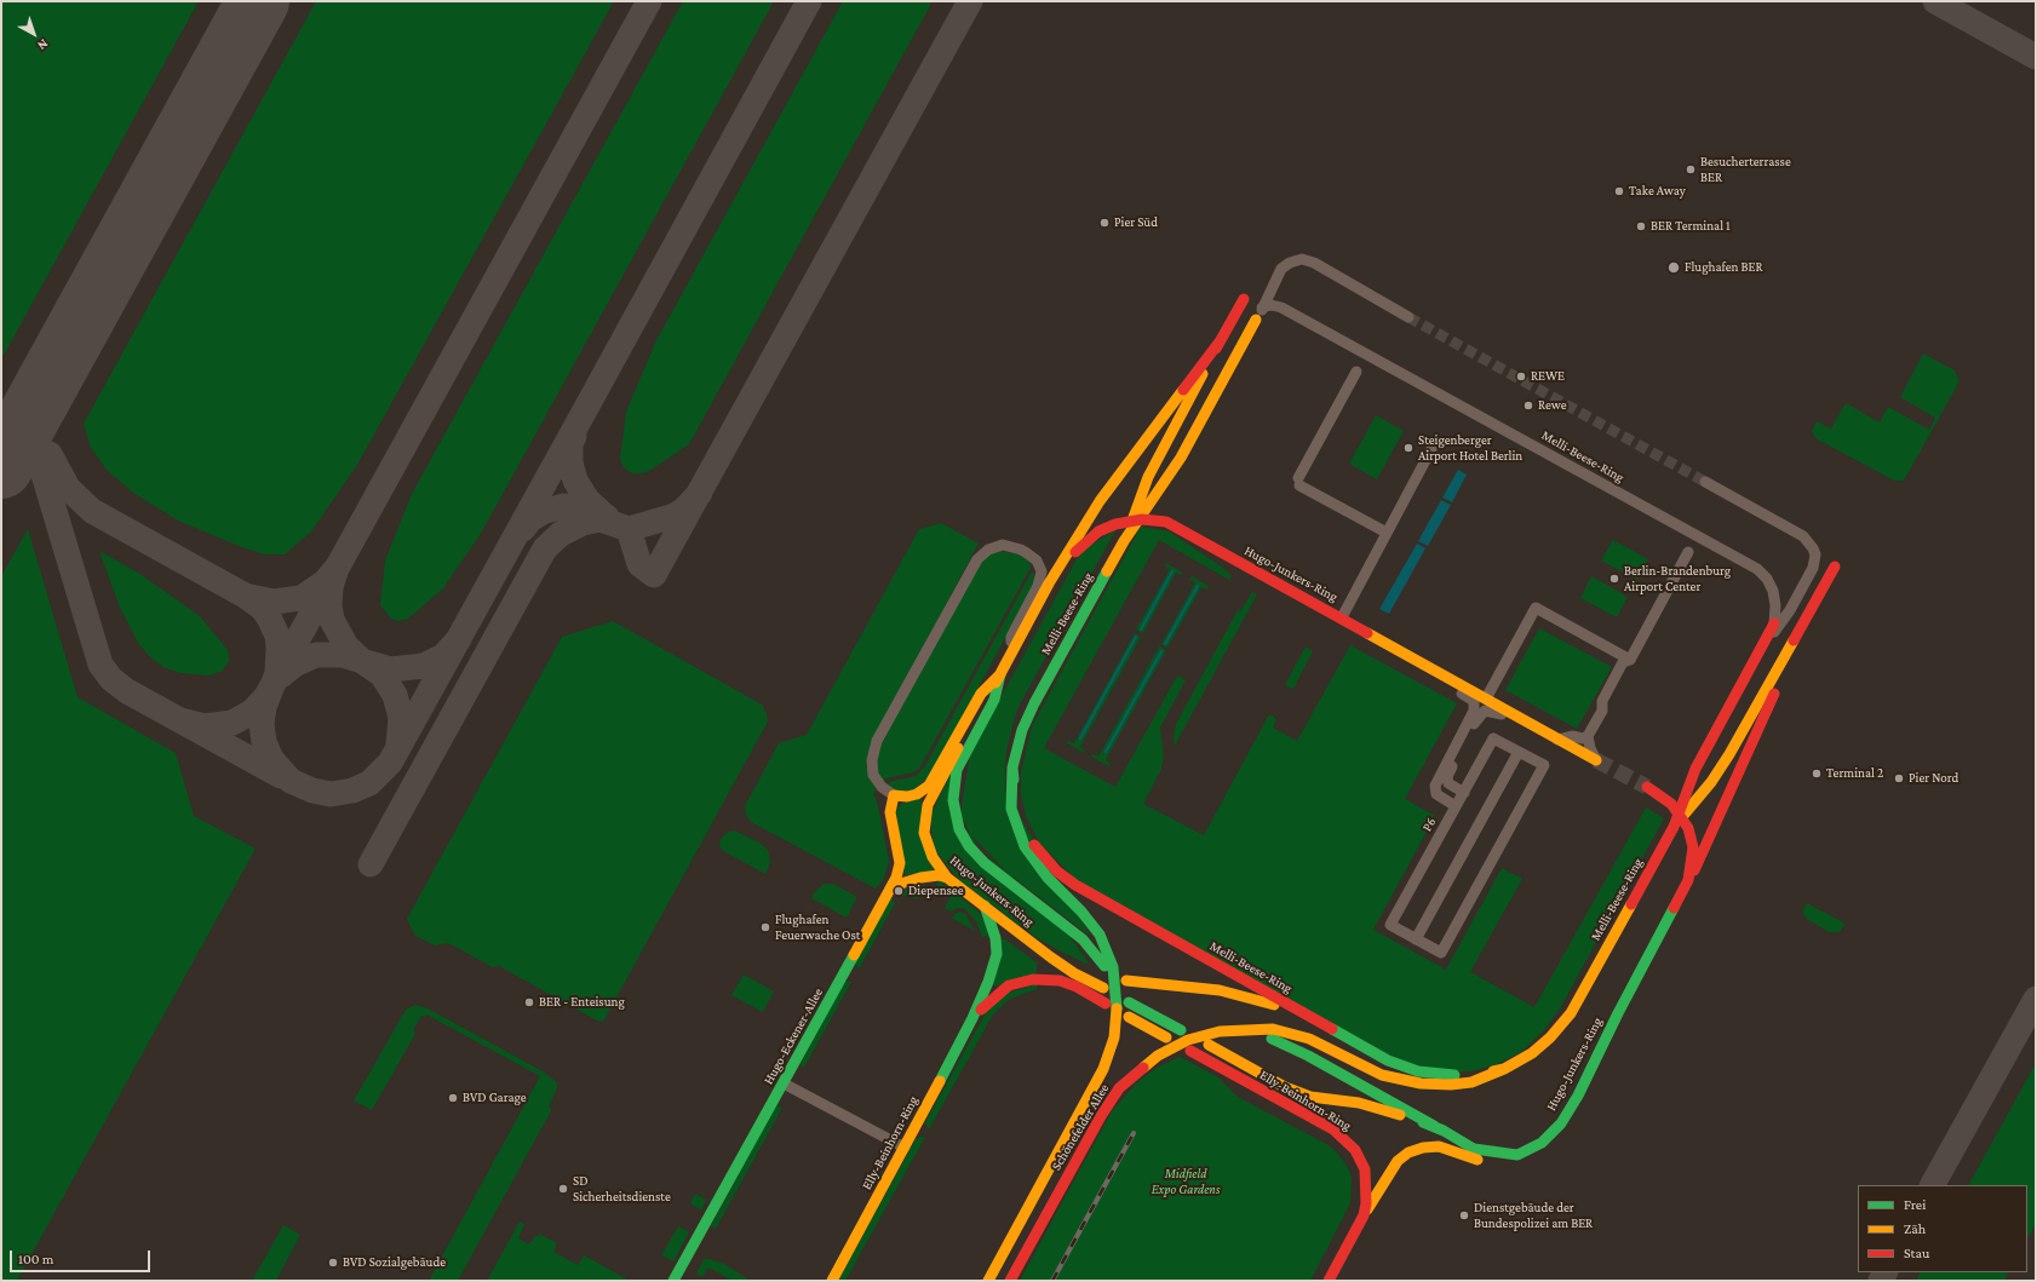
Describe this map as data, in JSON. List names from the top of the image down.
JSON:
{
  "streets": {
    "main road": [
      "Melli-Beese-Ring",
      "Hugo-Junkers-Ring",
      "Hugo-Eckener-Allee",
      "Elly-Beinhorn-Ring",
      "Schönefelder Allee"
    ],
    "street": ["P6"]
  },
  "crossings": [
    ["Melli-Beese-Ring", "Hugo-Junkers-Ring"],
    ["Melli-Beese-Ring", "Schönefelder Allee"],
    ["Hugo-Junkers-Ring", "Hugo-Eckener-Allee"],
    ["Hugo-Junkers-Ring", "Elly-Beinhorn-Ring"]
  ],
  "parks": ["Midfield Expo Gardens"],
  "places": [
    "Besucherterrasse BER",
    "Take Away",
    "Pier Süd",
    "BER Terminal 1",
    "Flughafen BER",
    "REWE",
    "Rewe",
    "Steigenberger Airport Hotel Berlin",
    "Berlin-Brandenburg Airport Center",
    "Terminal 2",
    "Pier Nord",
    "Diepensee",
    "Flughafen Feuerwache Ost",
    "BER - Enteisung",
    "BVD Garage",
    "SD Sicherheitsdienste",
    "Dienstgebäude der Bundespolizei am BER",
    "BVD Sozialgebäude"
  ],
  "legend": ["Frei", "Zäh", "Stau"],
  "scale_bar": "100 m",
  "north": "bottom right"
}
